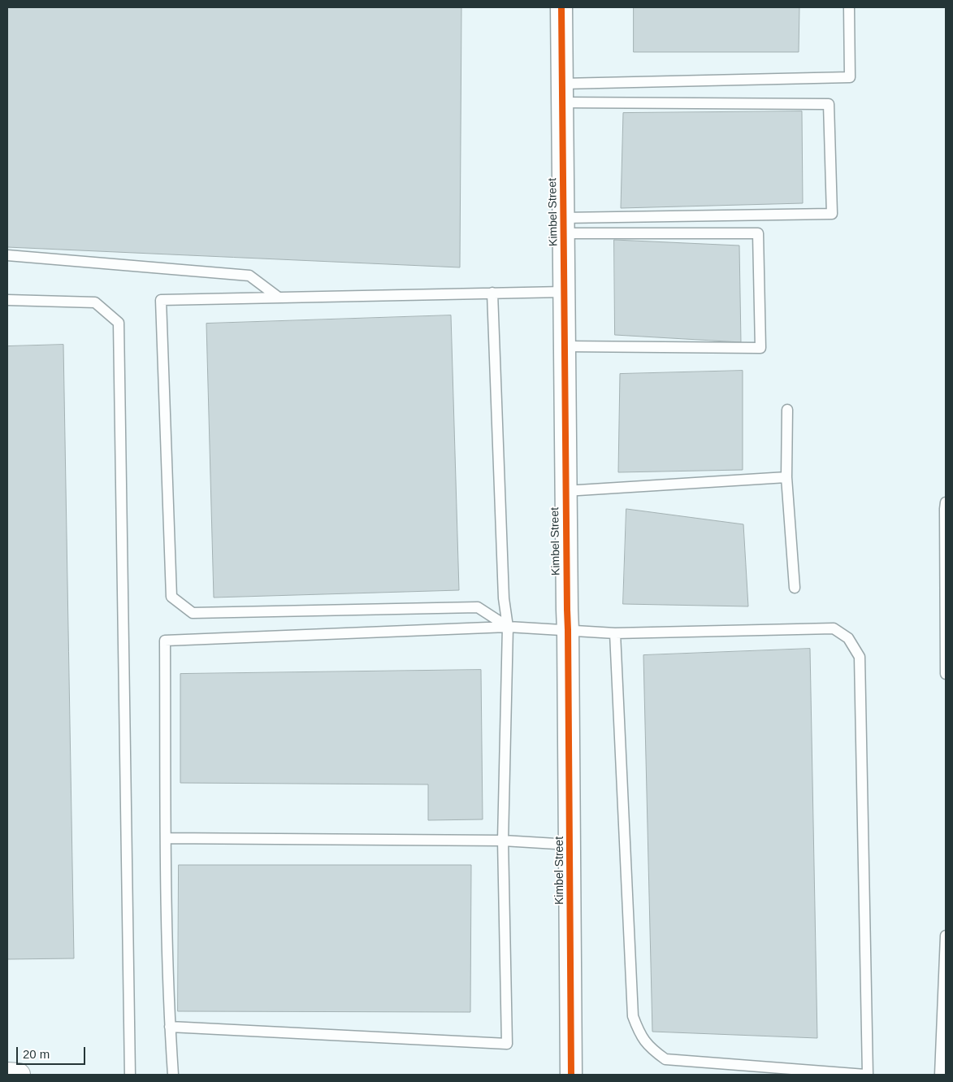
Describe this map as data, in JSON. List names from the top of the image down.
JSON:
{
  "streets": {
    "street": ["Kimbel Street"]
  },
  "scale_bar": "20 m"
}
